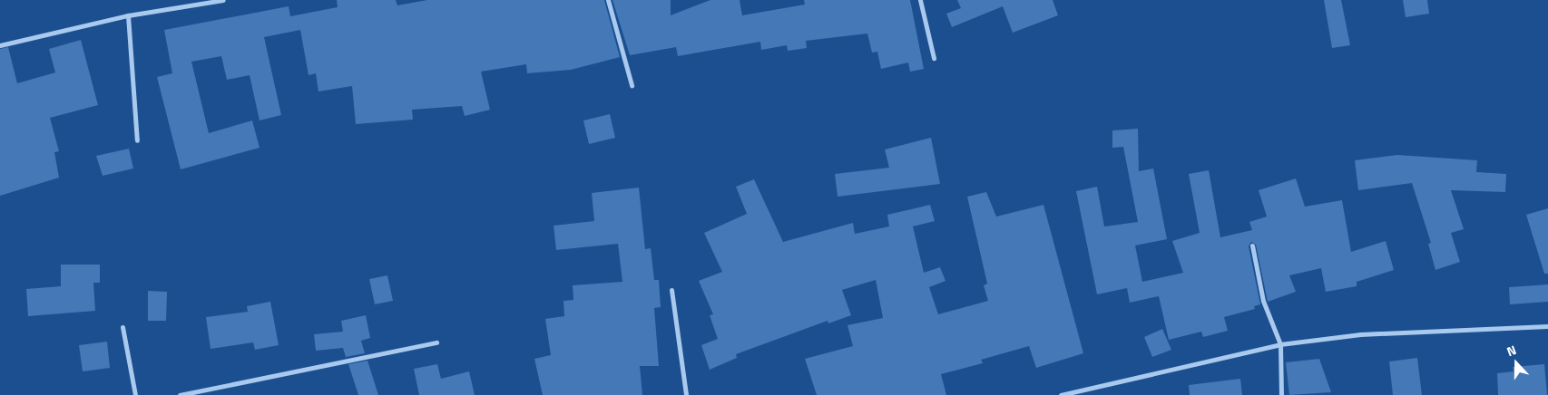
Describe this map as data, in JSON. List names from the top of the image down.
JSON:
{
  "north": "top"
}
